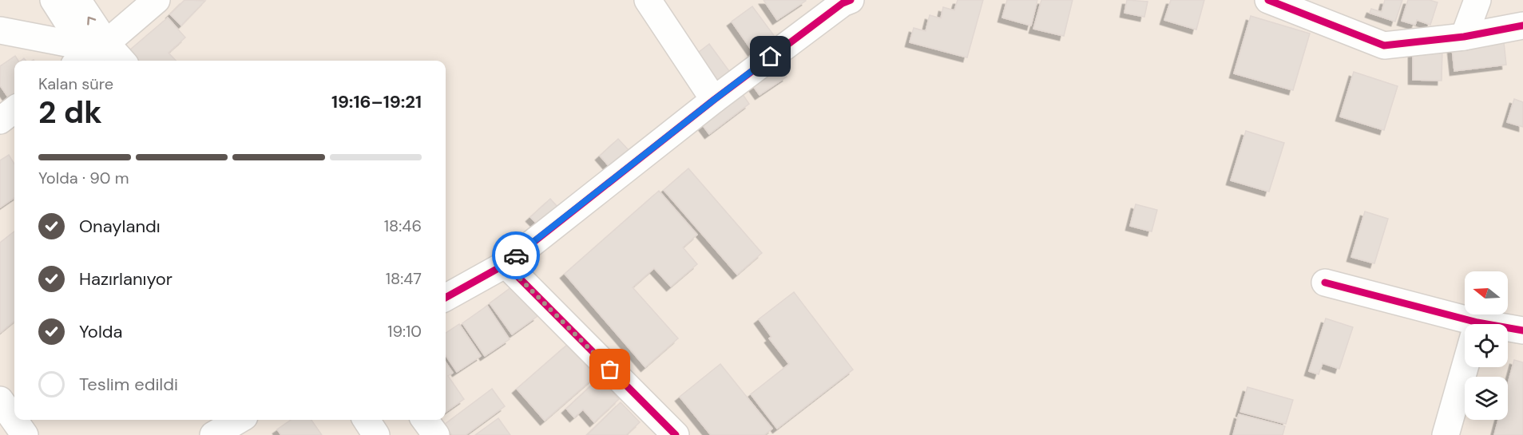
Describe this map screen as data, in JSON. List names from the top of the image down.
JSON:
{
  "north": "left",
  "page": {
    "heading": ["2 dk", "Kalan süre", "19:16–19:21"],
    "bar": "Yolda · 90 m",
    "list": [
      ["Onaylandı", "18:46"],
      ["Hazırlanıyor", "18:47"],
      ["Yolda", "19:10"],
      "Teslim edildi"
    ]
  }
}
